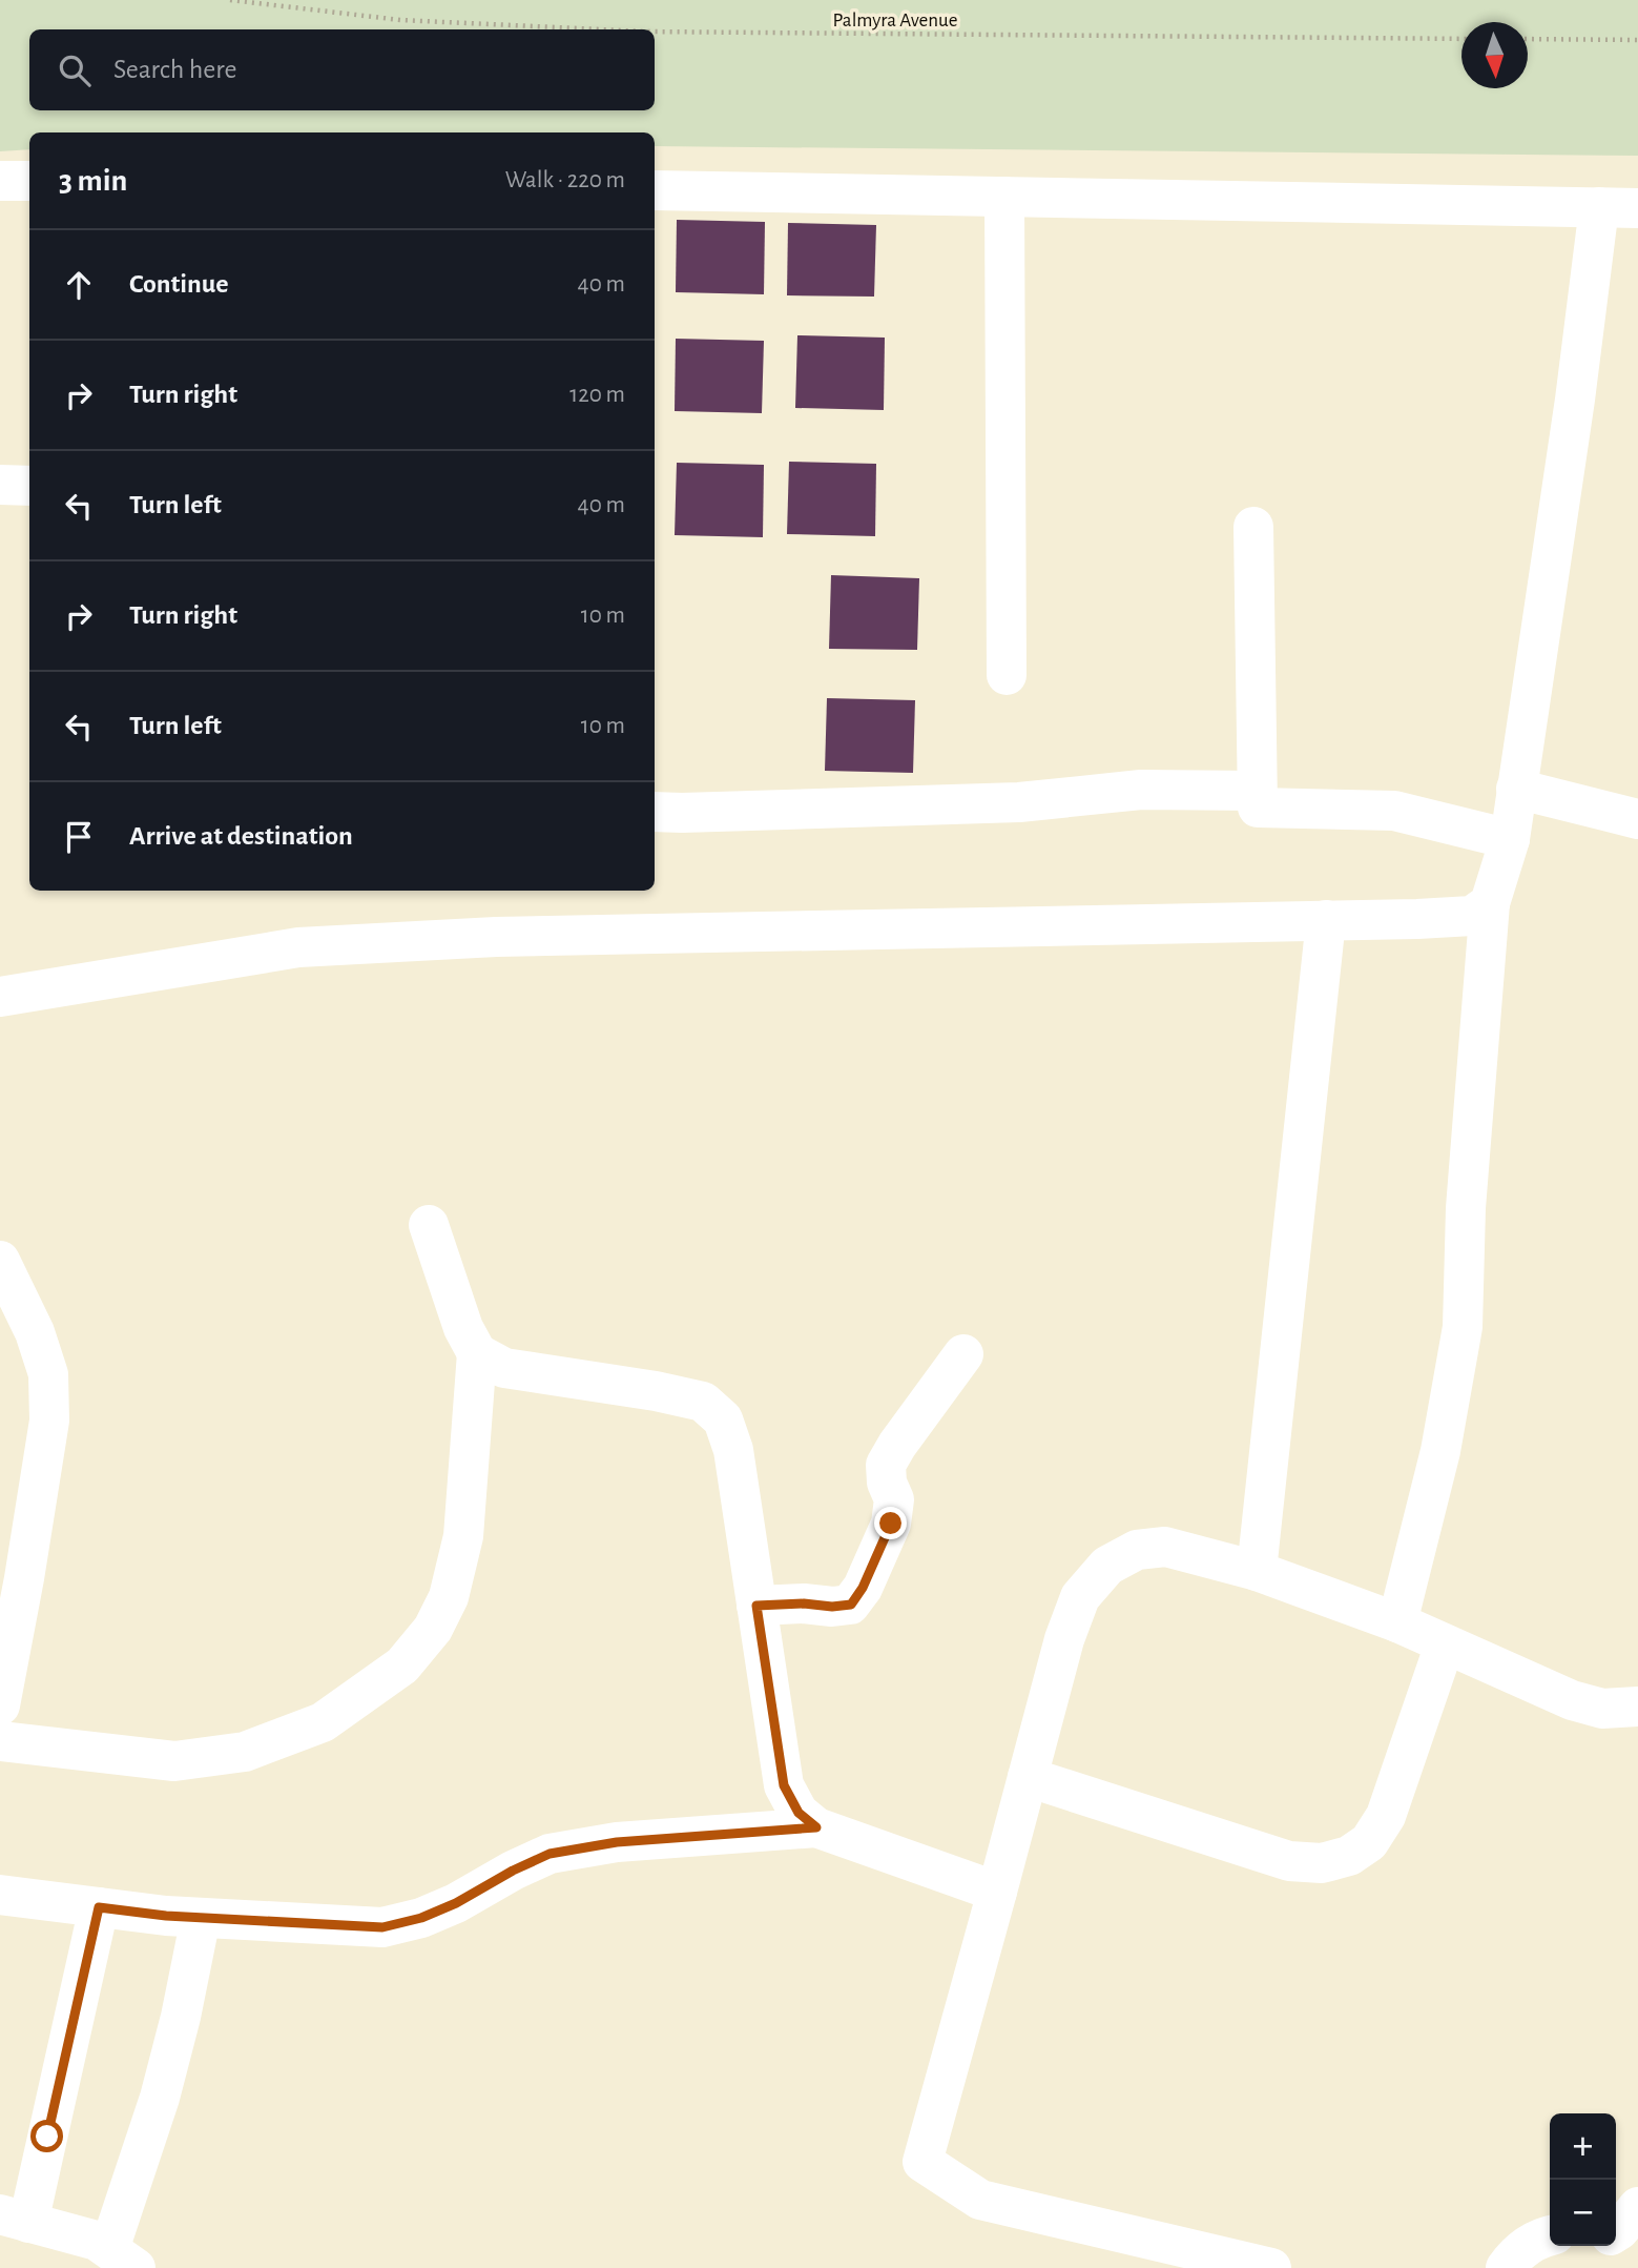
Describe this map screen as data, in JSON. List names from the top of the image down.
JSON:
{
  "streets": {
    "path": ["Palmyra Avenue"]
  },
  "north": "bottom",
  "page": {
    "search": "Search here",
    "heading": ["3 min", "Walk · 220 m"],
    "list": [
      ["Continue", "40 m"],
      ["Turn right", "120 m"],
      ["Turn left", "40 m"],
      ["Turn right", "10 m"],
      ["Turn left", "10 m"],
      "Arrive at destination"
    ],
    "map_buttons": ["+", "−"]
  }
}
